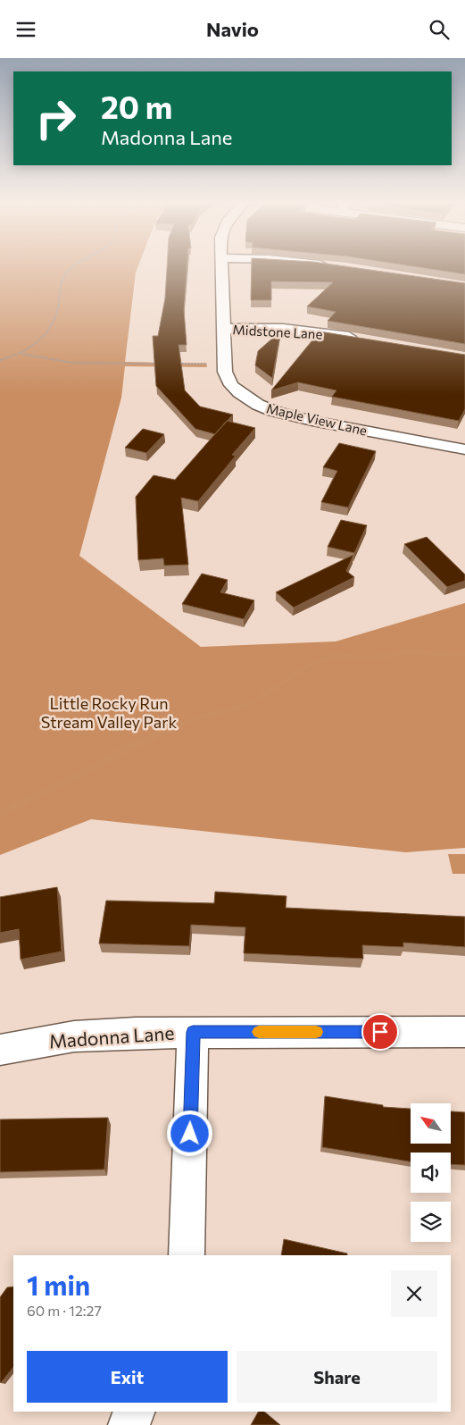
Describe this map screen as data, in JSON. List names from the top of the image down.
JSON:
{
  "streets": {
    "street": ["Midstone Lane", "Maple View Lane", "Madonna Lane"]
  },
  "crossings": [
    ["Midstone Lane", "Maple View Lane"]
  ],
  "parks": ["Little Rocky Run Stream Valley Park"],
  "north": "top left",
  "page": {
    "header": "Navio",
    "turn": ["20 m", "Madonna Lane"],
    "heading": ["1 min", "60 m · 12:27"],
    "buttons": ["Exit", "Share"]
  }
}
